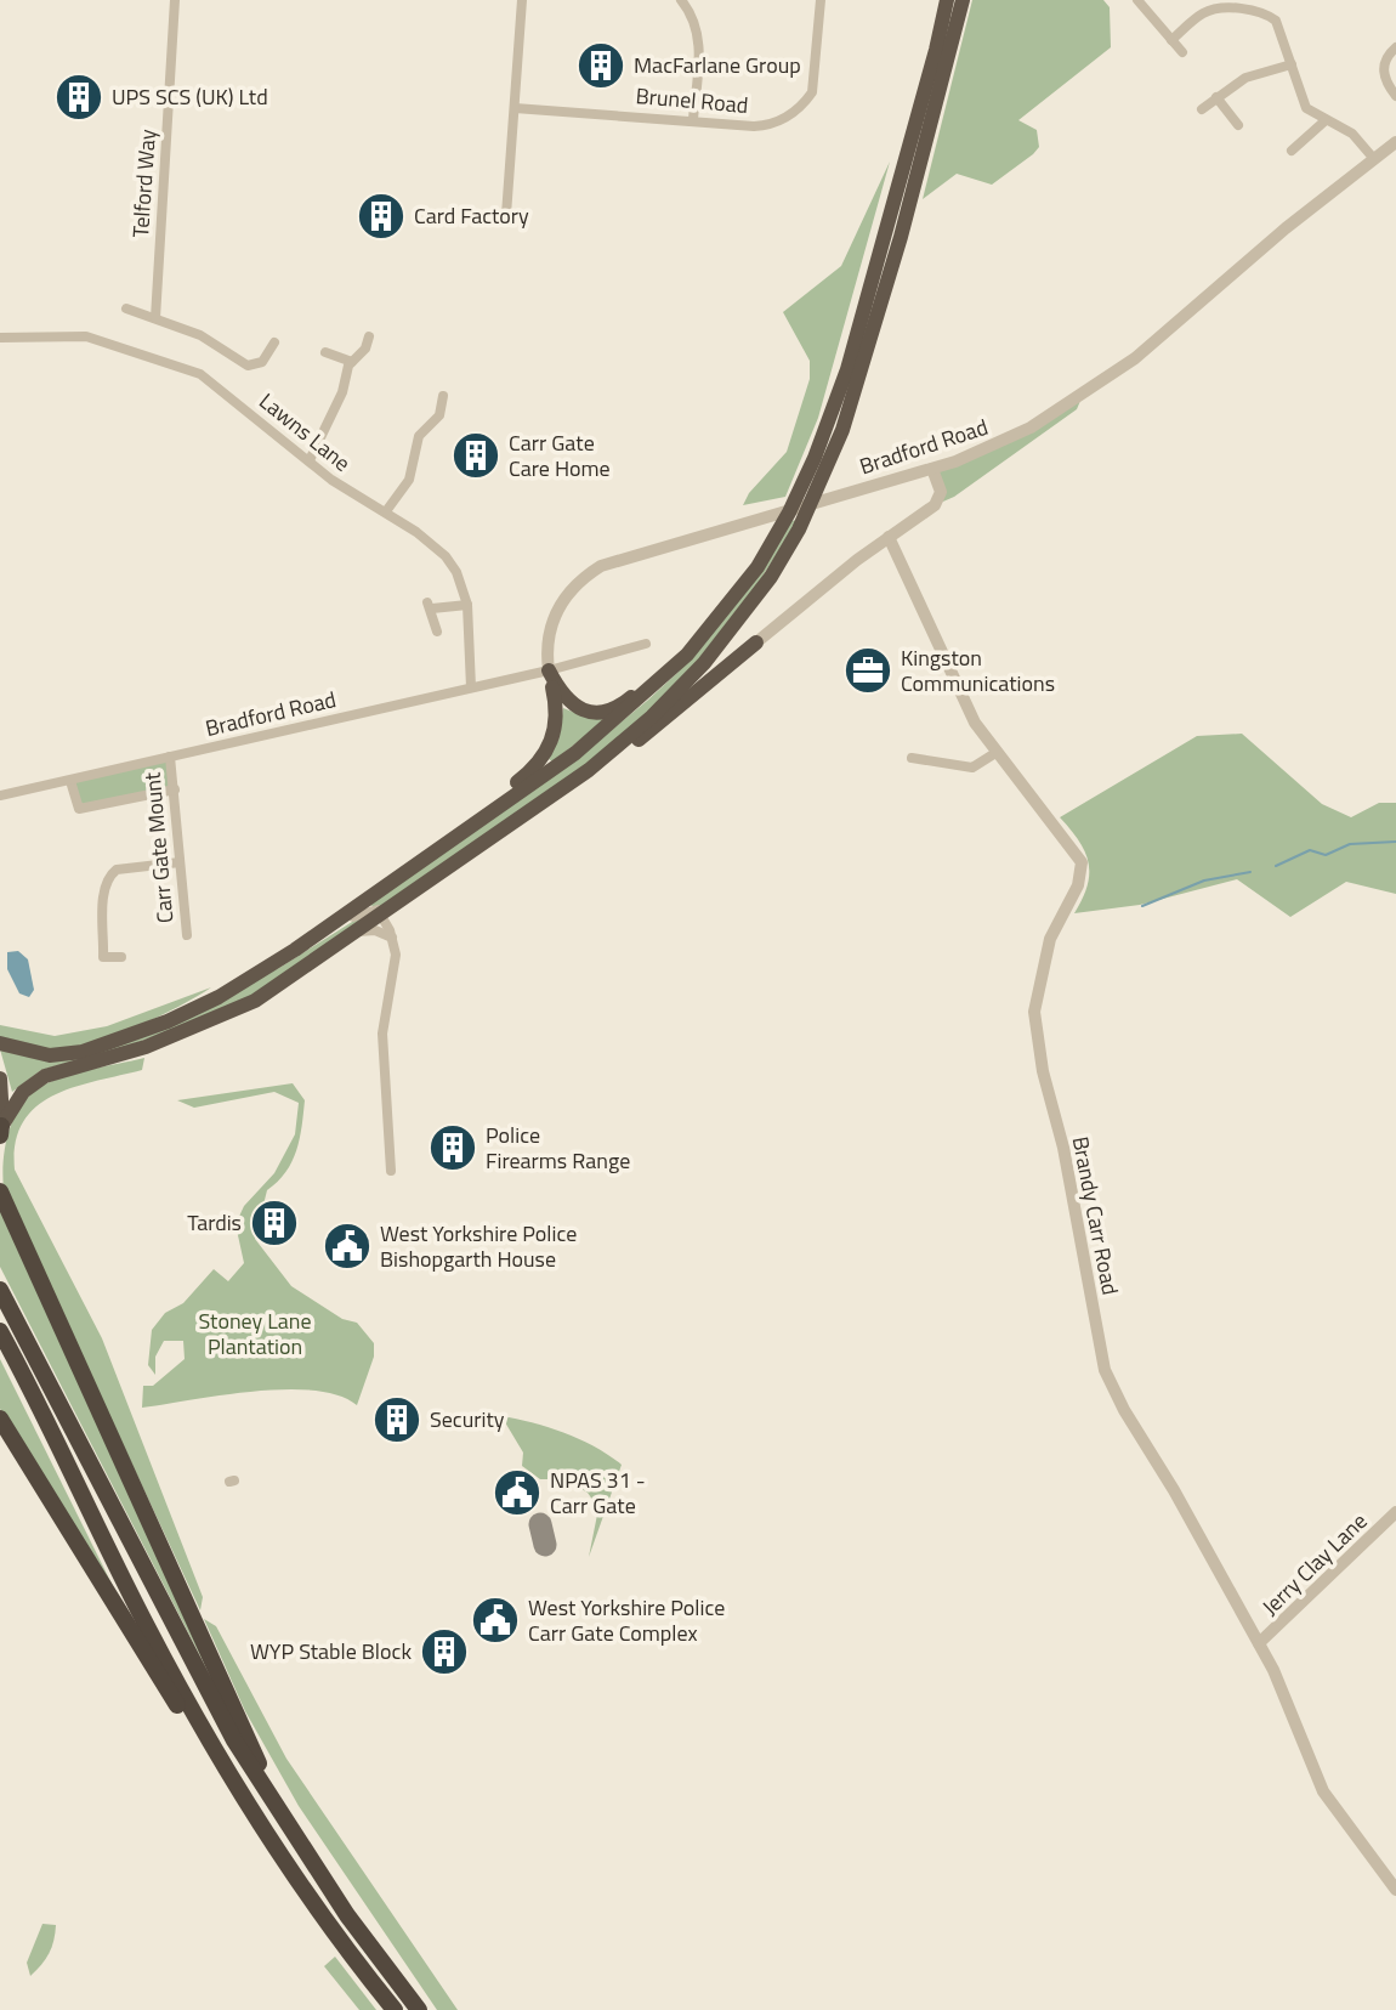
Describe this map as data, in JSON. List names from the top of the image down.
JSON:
{
  "streets": {
    "street": [
      "Brunel Road",
      "Telford Way",
      "Lawns Lane",
      "Bradford Road",
      "Carr Gate Mount",
      "Brandy Carr Road",
      "Jerry Clay Lane"
    ]
  },
  "crossings": [
    ["Lawns Lane", "Bradford Road"],
    ["Bradford Road", "Carr Gate Mount"],
    ["Brandy Carr Road", "Jerry Clay Lane"]
  ],
  "parks": ["Stoney Lane Plantation"],
  "places": {
    "building": [
      "MacFarlane Group",
      "UPS SCS (UK) Ltd",
      "Card Factory",
      "Carr Gate Care Home",
      "Police Firearms Range",
      "Tardis",
      "Security",
      "WYP Stable Block"
    ],
    "office": ["Kingston Communications"],
    "public building": ["West Yorkshire Police Bishopgarth House", "NPAS 31 - Carr Gate", "West Yorkshire Police Carr Gate Complex"]
  }
}
